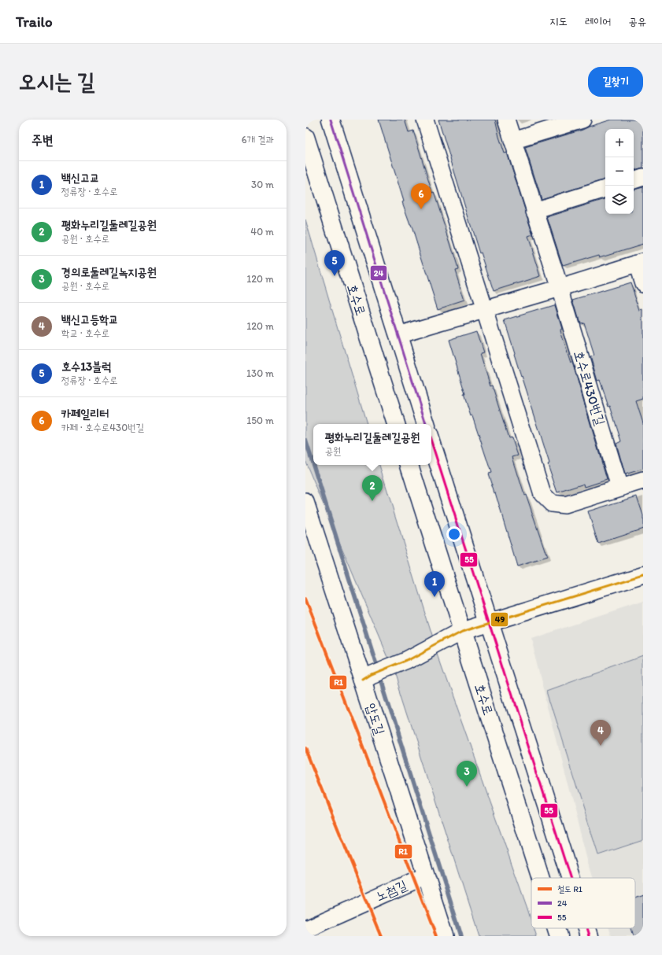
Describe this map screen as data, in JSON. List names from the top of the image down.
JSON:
{
  "streets": {
    "main road": ["호수로"],
    "street": ["호수로430번길", "압도길", "노첨길"]
  },
  "crossings": [
    ["압도길", "노첨길"]
  ],
  "lines": [
    "transit line 24",
    "transit line 55",
    "transit line 49",
    "rail line R1"
  ],
  "legend": ["철도 R1", "24", "55"],
  "page": {
    "header": "Trailo",
    "nav": ["지도", "레이어", "공유"],
    "buttons": "길찾기",
    "title": "오시는 길",
    "heading": ["주변", "6개 결과"],
    "map_buttons": ["+", "−"],
    "list": [
      {
        "mark": "1",
        "name": "백신고교",
        "note": "정류장 · 호수로",
        "value": "30 m"
      },
      {
        "mark": "2",
        "name": "평화누리길둘레길공원",
        "note": "공원 · 호수로",
        "value": "40 m"
      },
      {
        "mark": "3",
        "name": "경의로둘레길녹지공원",
        "note": "공원 · 호수로",
        "value": "120 m"
      },
      {
        "mark": "4",
        "name": "백신고등학교",
        "note": "학교 · 호수로",
        "value": "120 m"
      },
      {
        "mark": "5",
        "name": "호수13블럭",
        "note": "정류장 · 호수로",
        "value": "130 m"
      },
      {
        "mark": "6",
        "name": "카페일리터",
        "note": "카페 · 호수로430번길",
        "value": "150 m"
      }
    ],
    "pins": [
      "6",
      "5",
      "2",
      "1",
      "4",
      "3"
    ],
    "popup": ["평화누리길둘레길공원", "공원"]
  }
}
